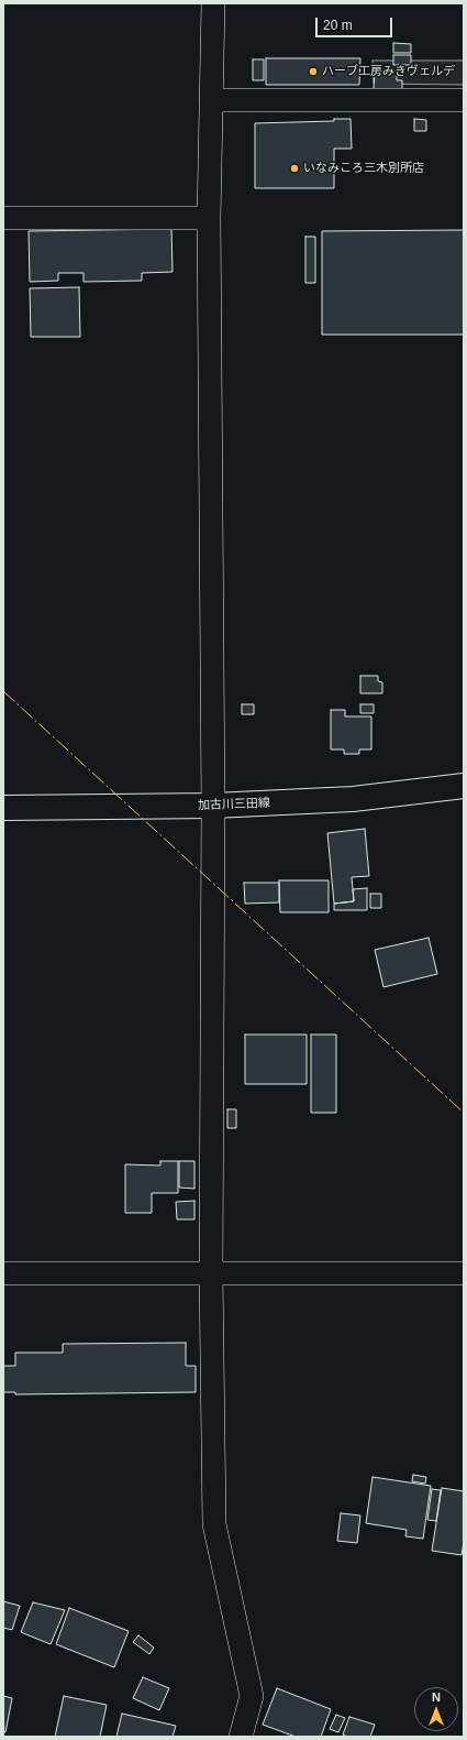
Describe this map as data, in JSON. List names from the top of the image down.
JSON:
{
  "streets": {
    "main road": ["加古川三田線"]
  },
  "places": ["ハーブ工房みきヴェルデ", "いなみころ三木別所店"],
  "scale_bar": "20 m",
  "north": "top"
}
